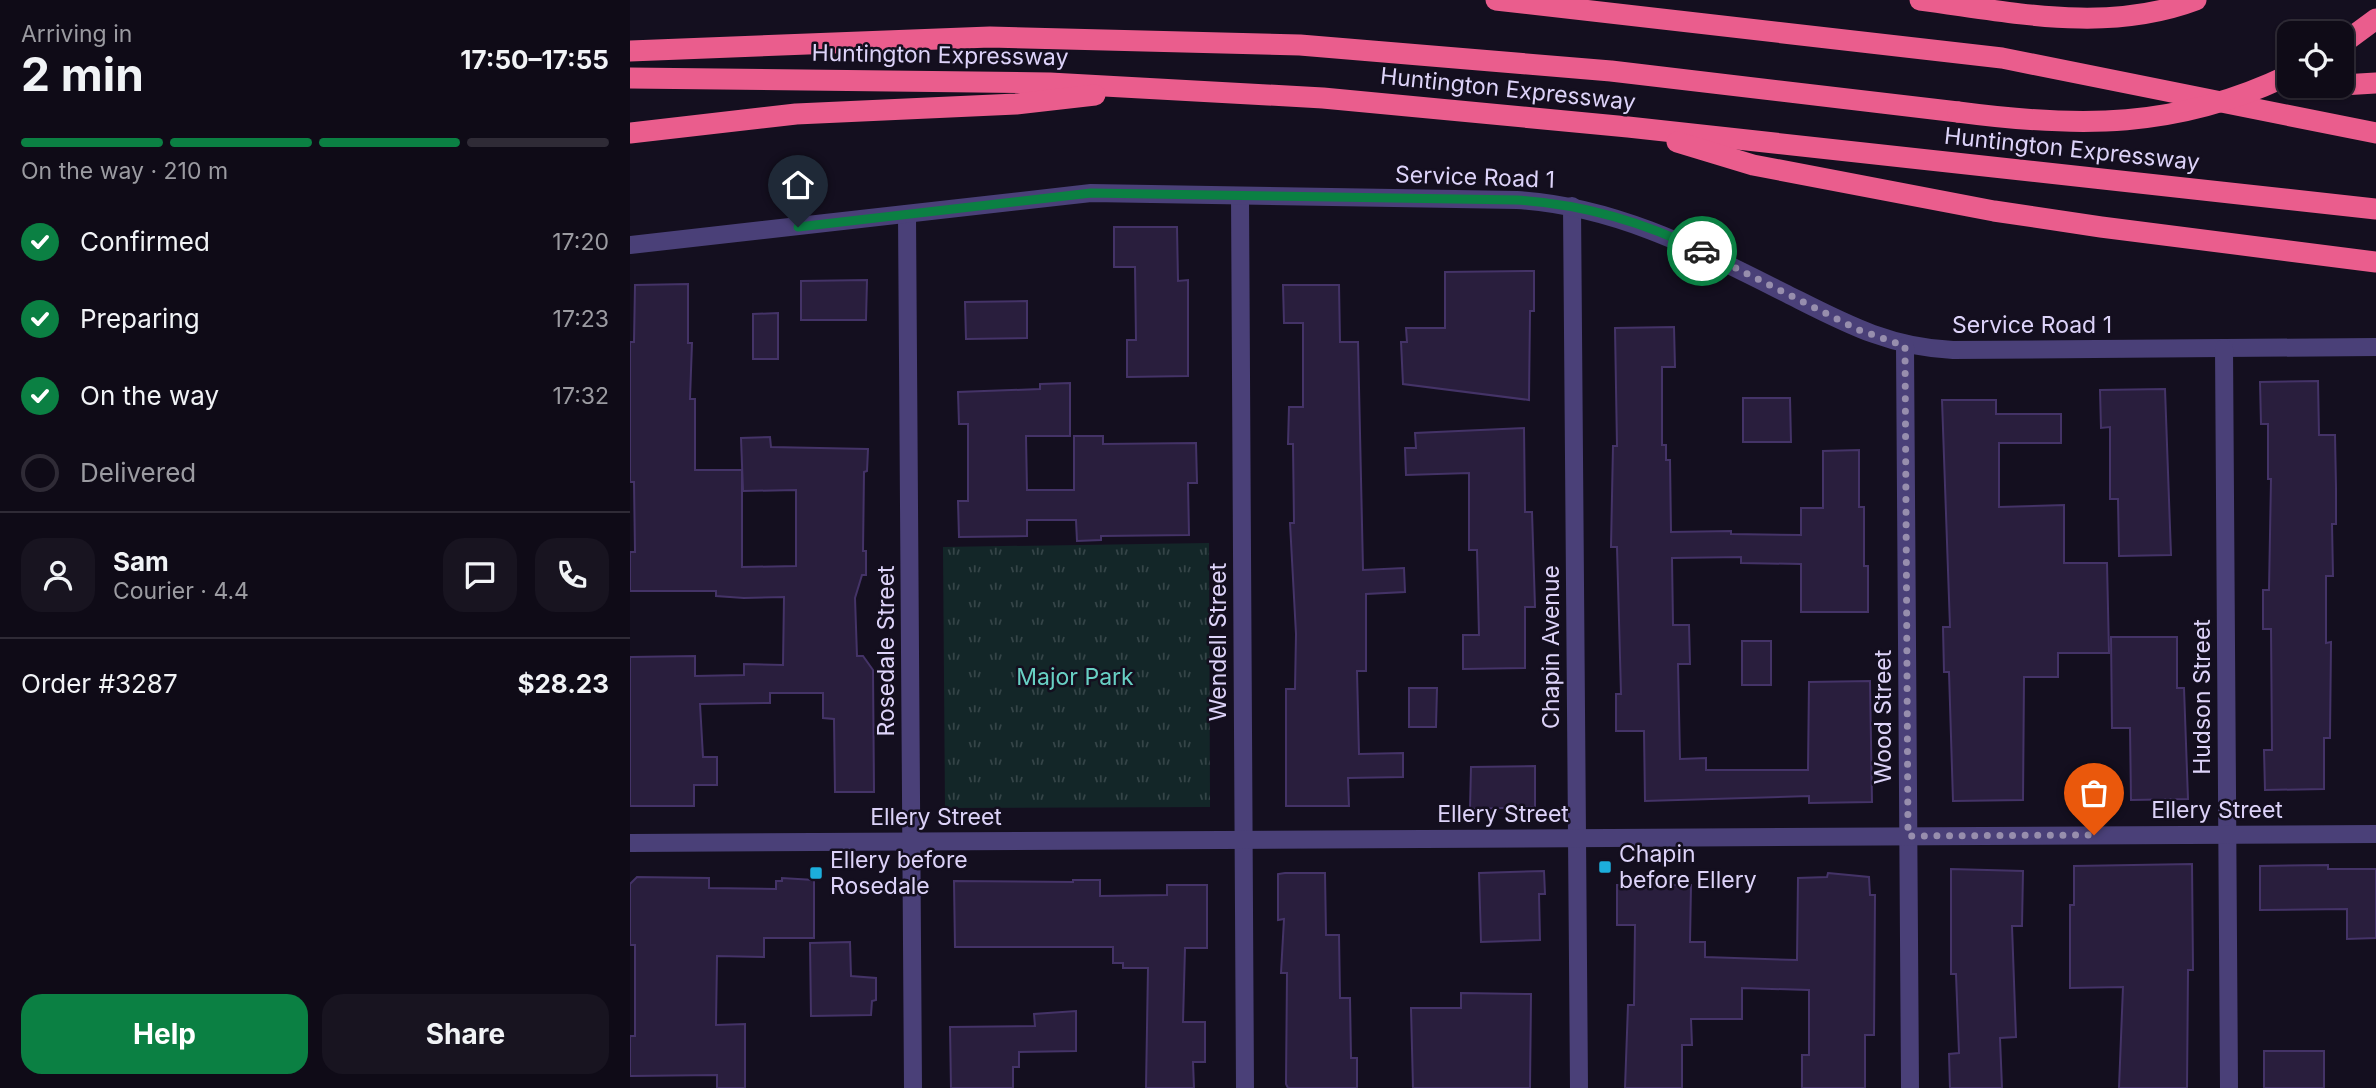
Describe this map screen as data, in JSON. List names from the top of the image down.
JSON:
{
  "streets": {
    "highway": ["Huntington Expressway"],
    "street": [
      "Service Road 1",
      "Wendell Street",
      "Chapin Avenue",
      "Rosedale Street",
      "Hudson Street",
      "Wood Street",
      "Ellery Street"
    ]
  },
  "crossings": [
    ["Service Road 1", "Wendell Street"],
    ["Service Road 1", "Chapin Avenue"],
    ["Service Road 1", "Rosedale Street"],
    ["Service Road 1", "Hudson Street"],
    ["Service Road 1", "Wood Street"],
    ["Wendell Street", "Ellery Street"],
    ["Chapin Avenue", "Ellery Street"],
    ["Rosedale Street", "Ellery Street"],
    ["Hudson Street", "Ellery Street"],
    ["Wood Street", "Ellery Street"]
  ],
  "parks": ["Major Park"],
  "places": {
    "transit": ["Chapin before Ellery", "Ellery before Rosedale"]
  },
  "page": {
    "heading": ["2 min", "Arriving in", "17:50–17:55"],
    "panel": [
      "Sam",
      "Courier · 4.4",
      "Order #3287",
      "$28.23"
    ],
    "bar": "On the way · 210 m",
    "list": [
      ["Confirmed", "17:20"],
      ["Preparing", "17:23"],
      ["On the way", "17:32"],
      "Delivered"
    ],
    "buttons": ["Help", "Share"]
  }
}
